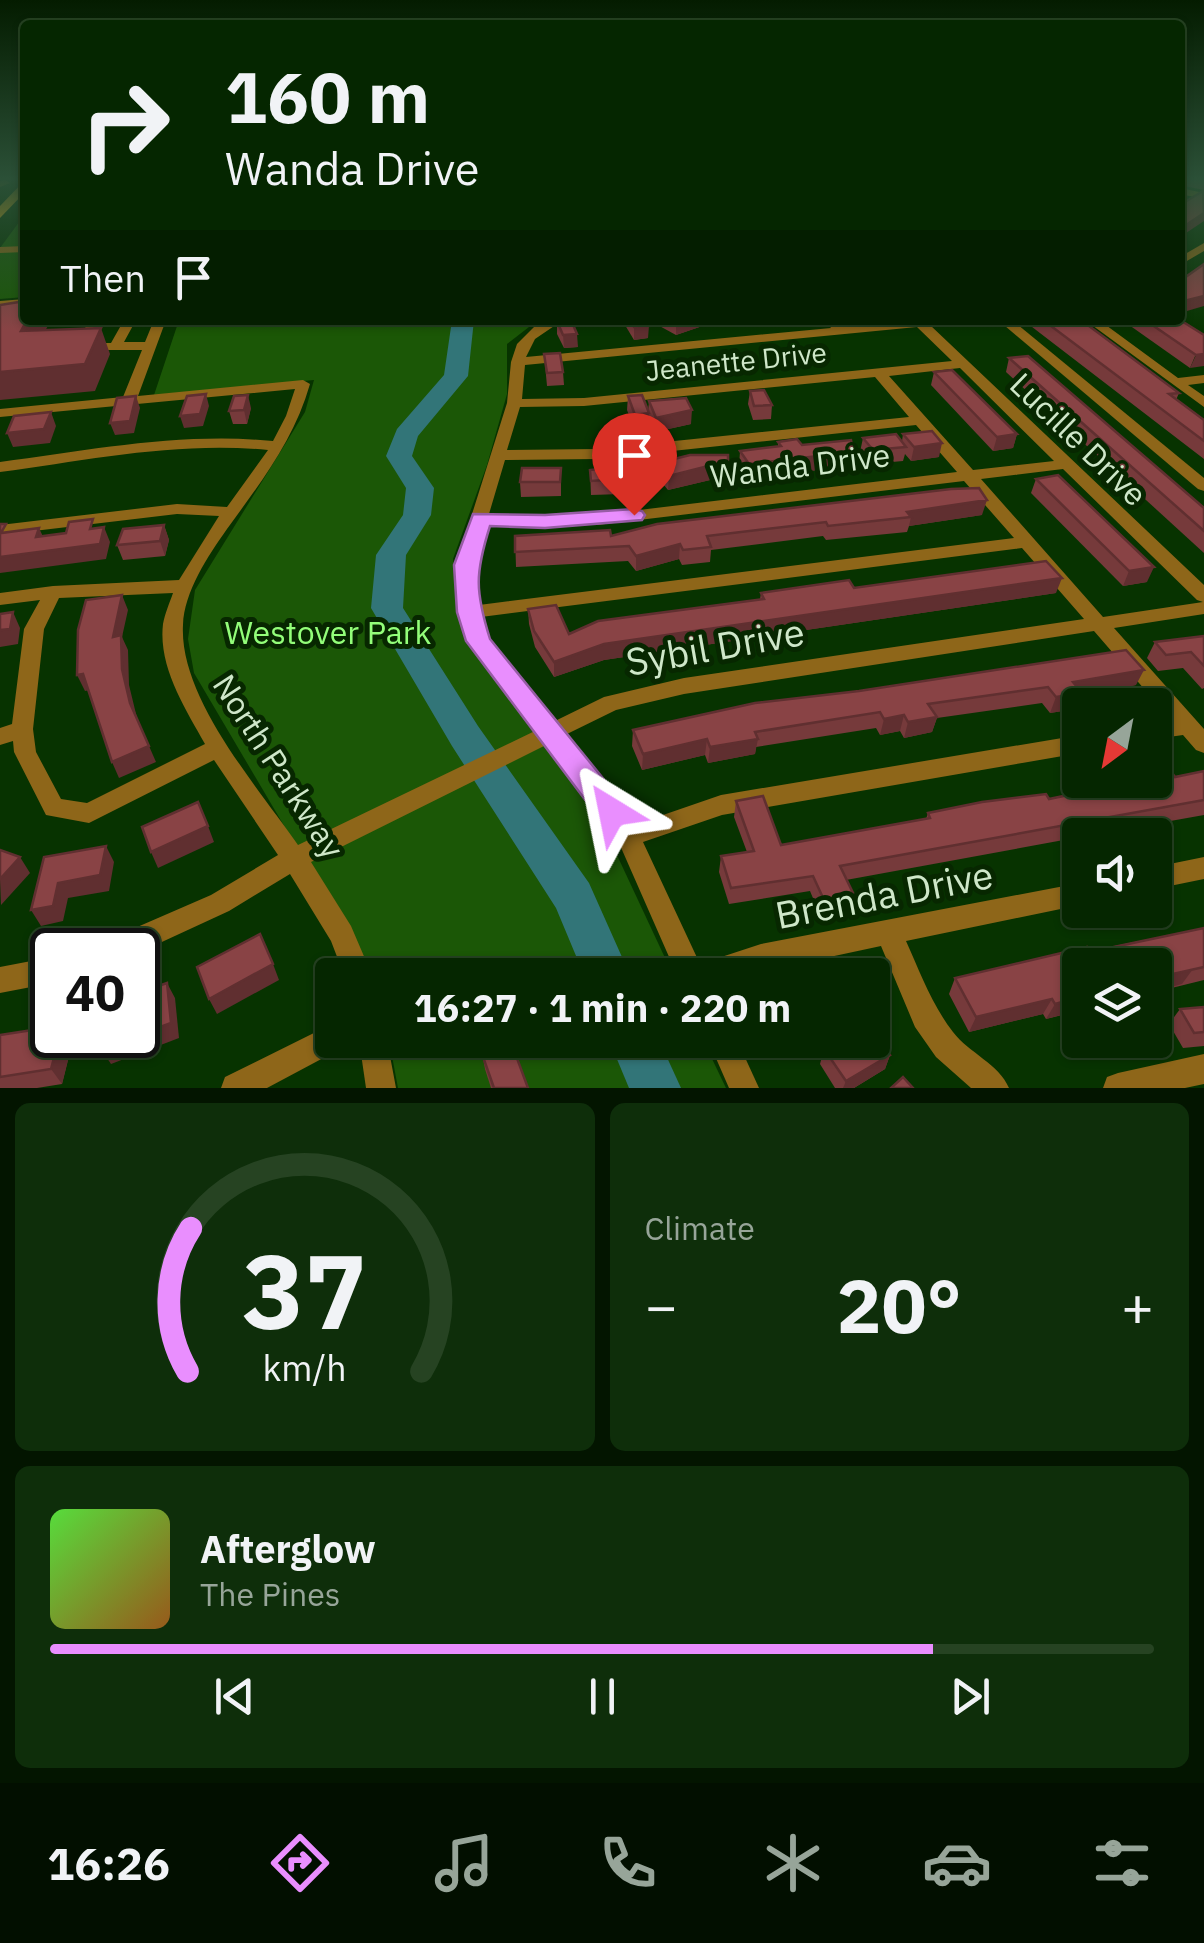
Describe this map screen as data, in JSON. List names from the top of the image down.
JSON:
{
  "streets": {
    "street": [
      "Jeanette Drive",
      "Lucille Drive",
      "Wanda Drive",
      "Sybil Drive",
      "North Parkway",
      "Brenda Drive"
    ]
  },
  "crossings": [
    ["Jeanette Drive", "Lucille Drive"],
    ["Lucille Drive", "Wanda Drive"],
    ["Sybil Drive", "North Parkway"]
  ],
  "parks": ["Westover Park"],
  "north": "bottom left",
  "page": {
    "turn": ["160 m", "Wanda Drive"],
    "then": "Then",
    "limit": "40",
    "trip": "16:27 · 1 min · 220 m",
    "tile": "Climate",
    "heat": ["−", "20°", "+"],
    "song": ["Afterglow", "The Pines"],
    "tabs": "16:26",
    "gauge": ["37", "km/h"]
  }
}
